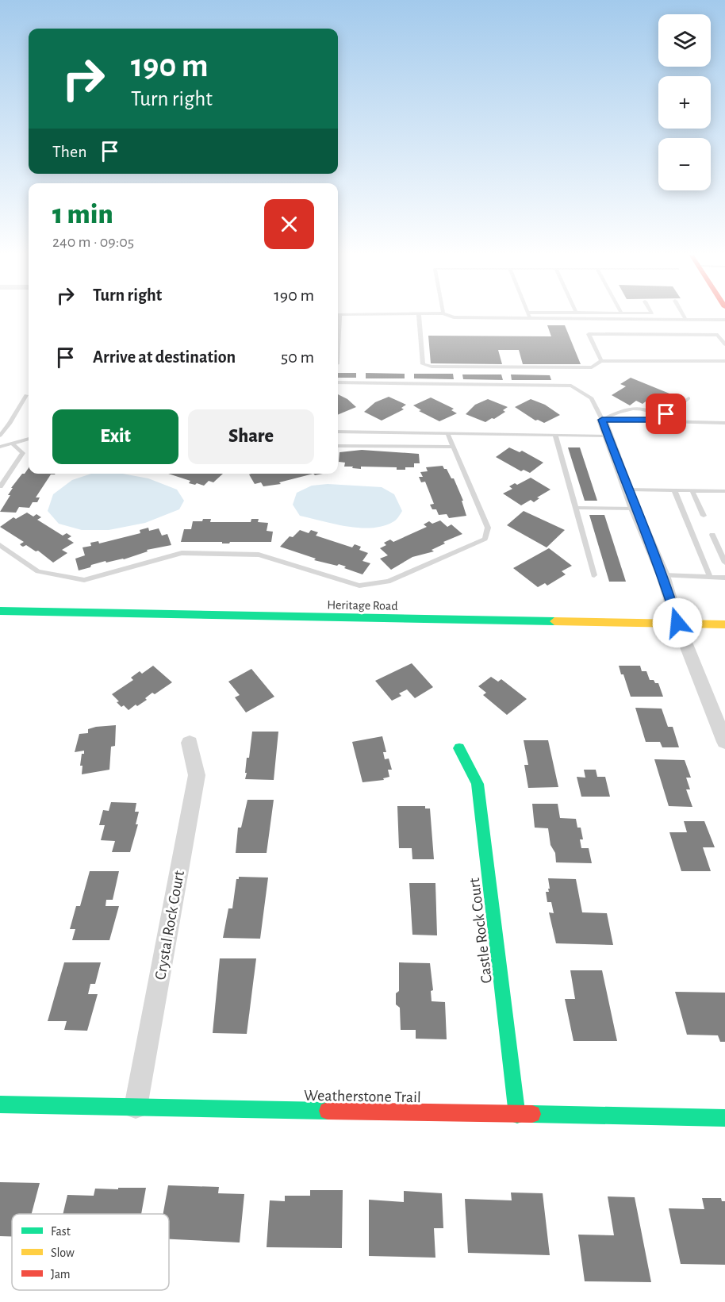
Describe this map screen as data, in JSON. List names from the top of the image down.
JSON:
{
  "streets": {
    "main road": ["Heritage Road", "Castle Rock Court", "Weatherstone Trail"],
    "street": ["Crystal Rock Court"]
  },
  "crossings": [
    ["Crystal Rock Court", "Weatherstone Trail"],
    ["Castle Rock Court", "Weatherstone Trail"]
  ],
  "legend": ["Fast", "Slow", "Jam"],
  "page": {
    "map_buttons": ["+", "−"],
    "turn": ["190 m", "Turn right"],
    "then": "Then",
    "heading": ["1 min", "240 m · 09:05"],
    "list": [
      {
        "name": "Turn right",
        "value": "190 m"
      },
      {
        "name": "Arrive at destination",
        "value": "50 m"
      }
    ],
    "buttons": ["Exit", "Share"]
  }
}
